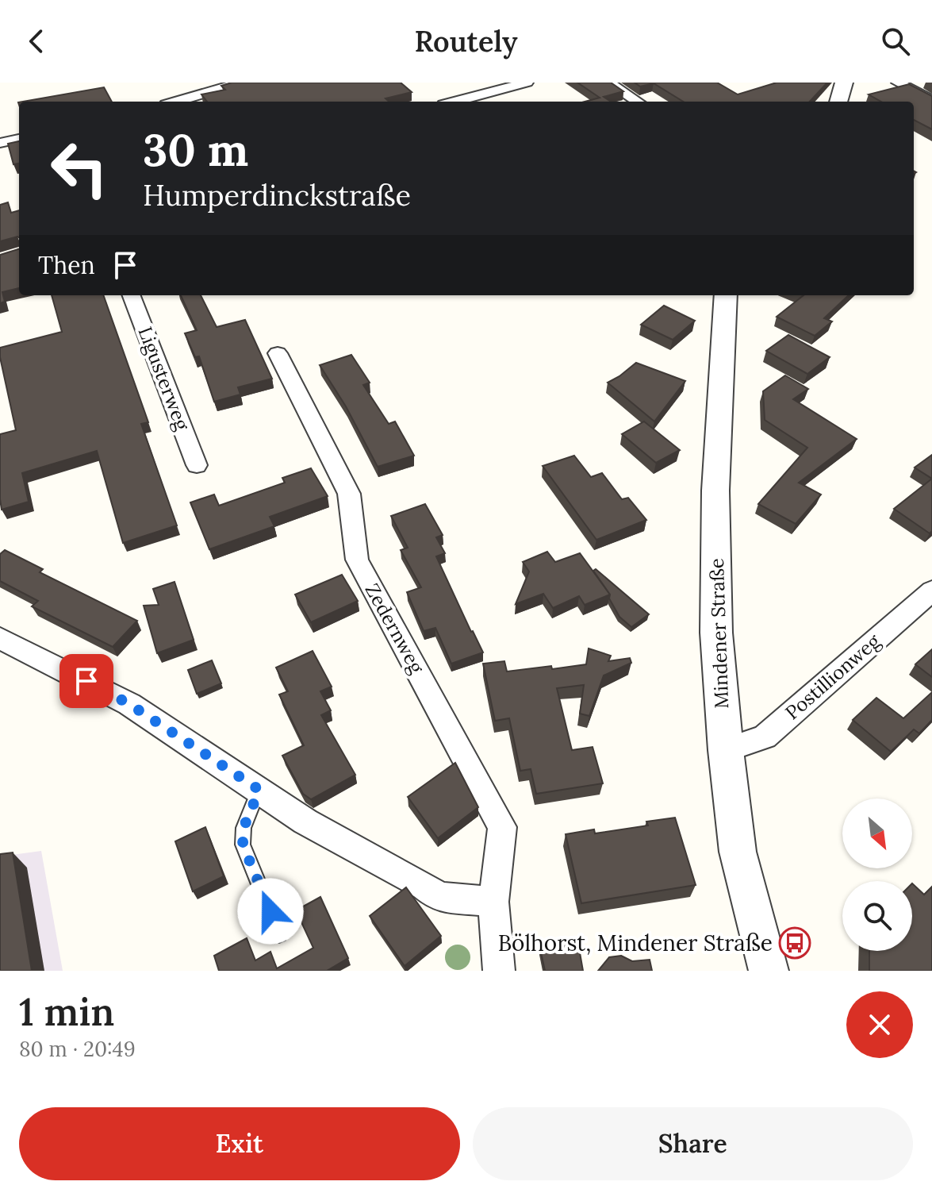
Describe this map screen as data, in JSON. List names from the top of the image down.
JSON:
{
  "streets": {
    "street": [
      "Ligusterweg",
      "Zedernweg",
      "Mindener Straße",
      "Postillionweg"
    ]
  },
  "crossings": [
    ["Mindener Straße", "Postillionweg"]
  ],
  "places": {
    "bus stop": ["Bölhorst, Mindener Straße"]
  },
  "north": "bottom right",
  "page": {
    "header": "Routely",
    "turn": ["30 m", "Humperdinckstraße"],
    "then": "Then",
    "heading": ["1 min", "80 m · 20:49"],
    "buttons": ["Exit", "Share"]
  }
}
